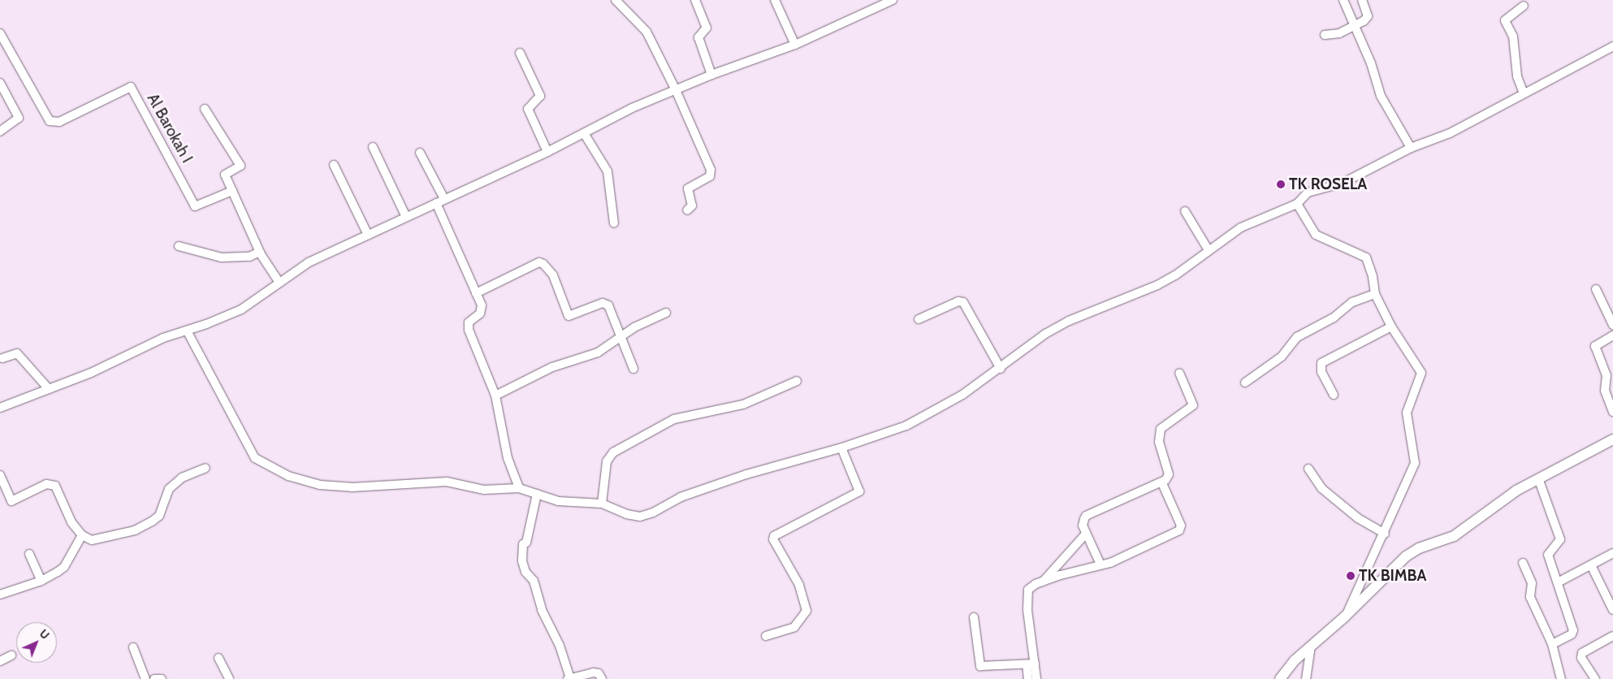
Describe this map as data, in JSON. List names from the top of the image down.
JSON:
{
  "streets": {
    "street": ["Al Barokah I"]
  },
  "places": ["TK ROSELA", "TK BIMBA"],
  "north": "top right"
}
